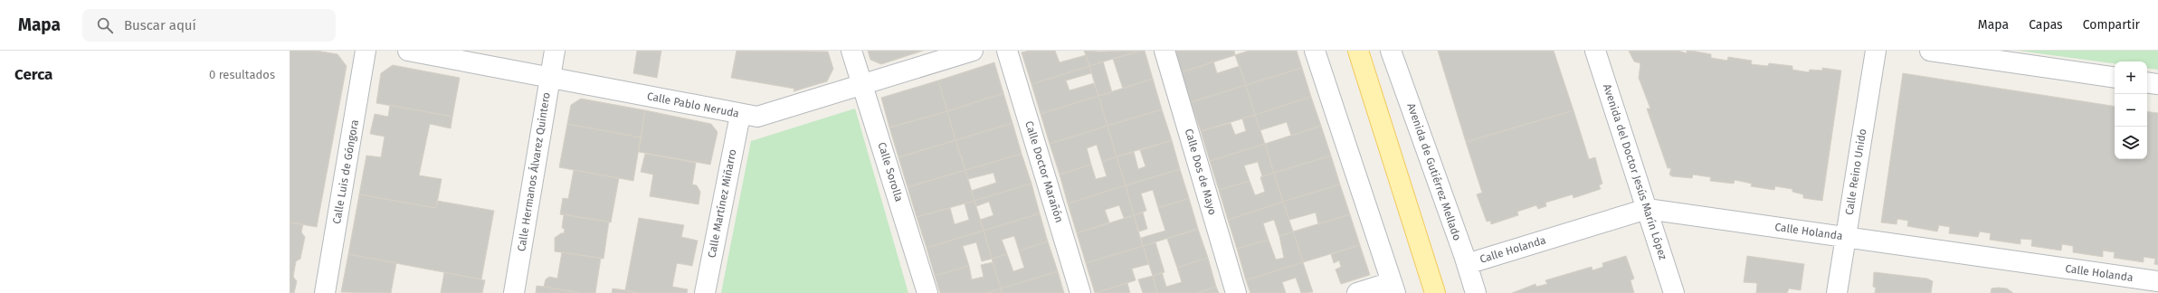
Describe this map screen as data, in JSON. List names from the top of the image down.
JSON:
{
  "streets": {
    "street": [
      "Calle Pablo Neruda",
      "Calle Luis de Góngora",
      "Calle Hermanos Álvarez Quintero",
      "Calle Sorolla",
      "Calle Doctor Marañón",
      "Calle Dos de Mayo",
      "Avenida de Gutiérrez Mellado",
      "Avenida del Doctor Jesús Marín López",
      "Calle Reino Unido",
      "Calle Martínez Miñarro",
      "Calle Holanda"
    ]
  },
  "crossings": [
    ["Calle Pablo Neruda", "Calle Hermanos Álvarez Quintero"],
    ["Calle Pablo Neruda", "Calle Sorolla"],
    ["Calle Pablo Neruda", "Calle Martínez Miñarro"],
    ["Avenida de Gutiérrez Mellado", "Calle Holanda"],
    ["Avenida del Doctor Jesús Marín López", "Calle Holanda"],
    ["Calle Reino Unido", "Calle Holanda"]
  ],
  "page": {
    "header": "Mapa",
    "search": "Buscar aquí",
    "nav": ["Mapa", "Capas", "Compartir"],
    "heading": ["Cerca", "0 resultados"],
    "map_buttons": ["+", "−"]
  }
}
